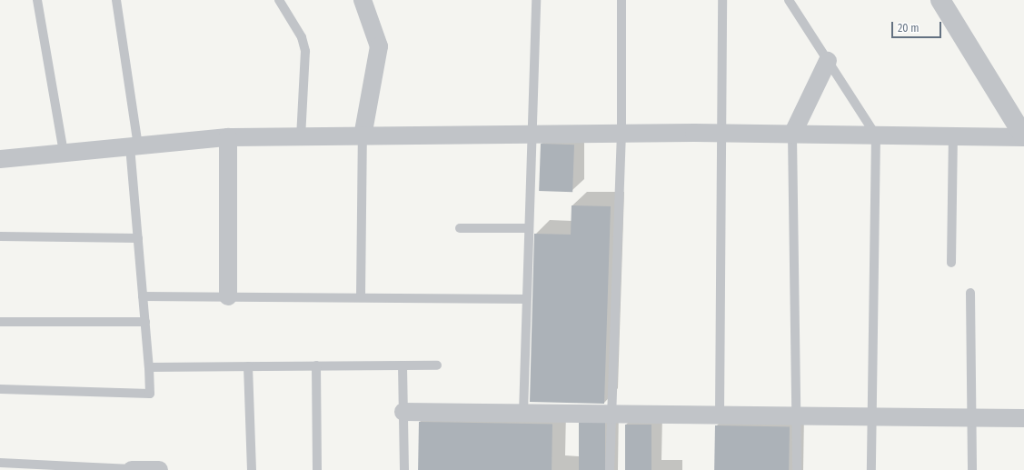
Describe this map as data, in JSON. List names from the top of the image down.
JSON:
{
  "scale_bar": "20 m"
}
